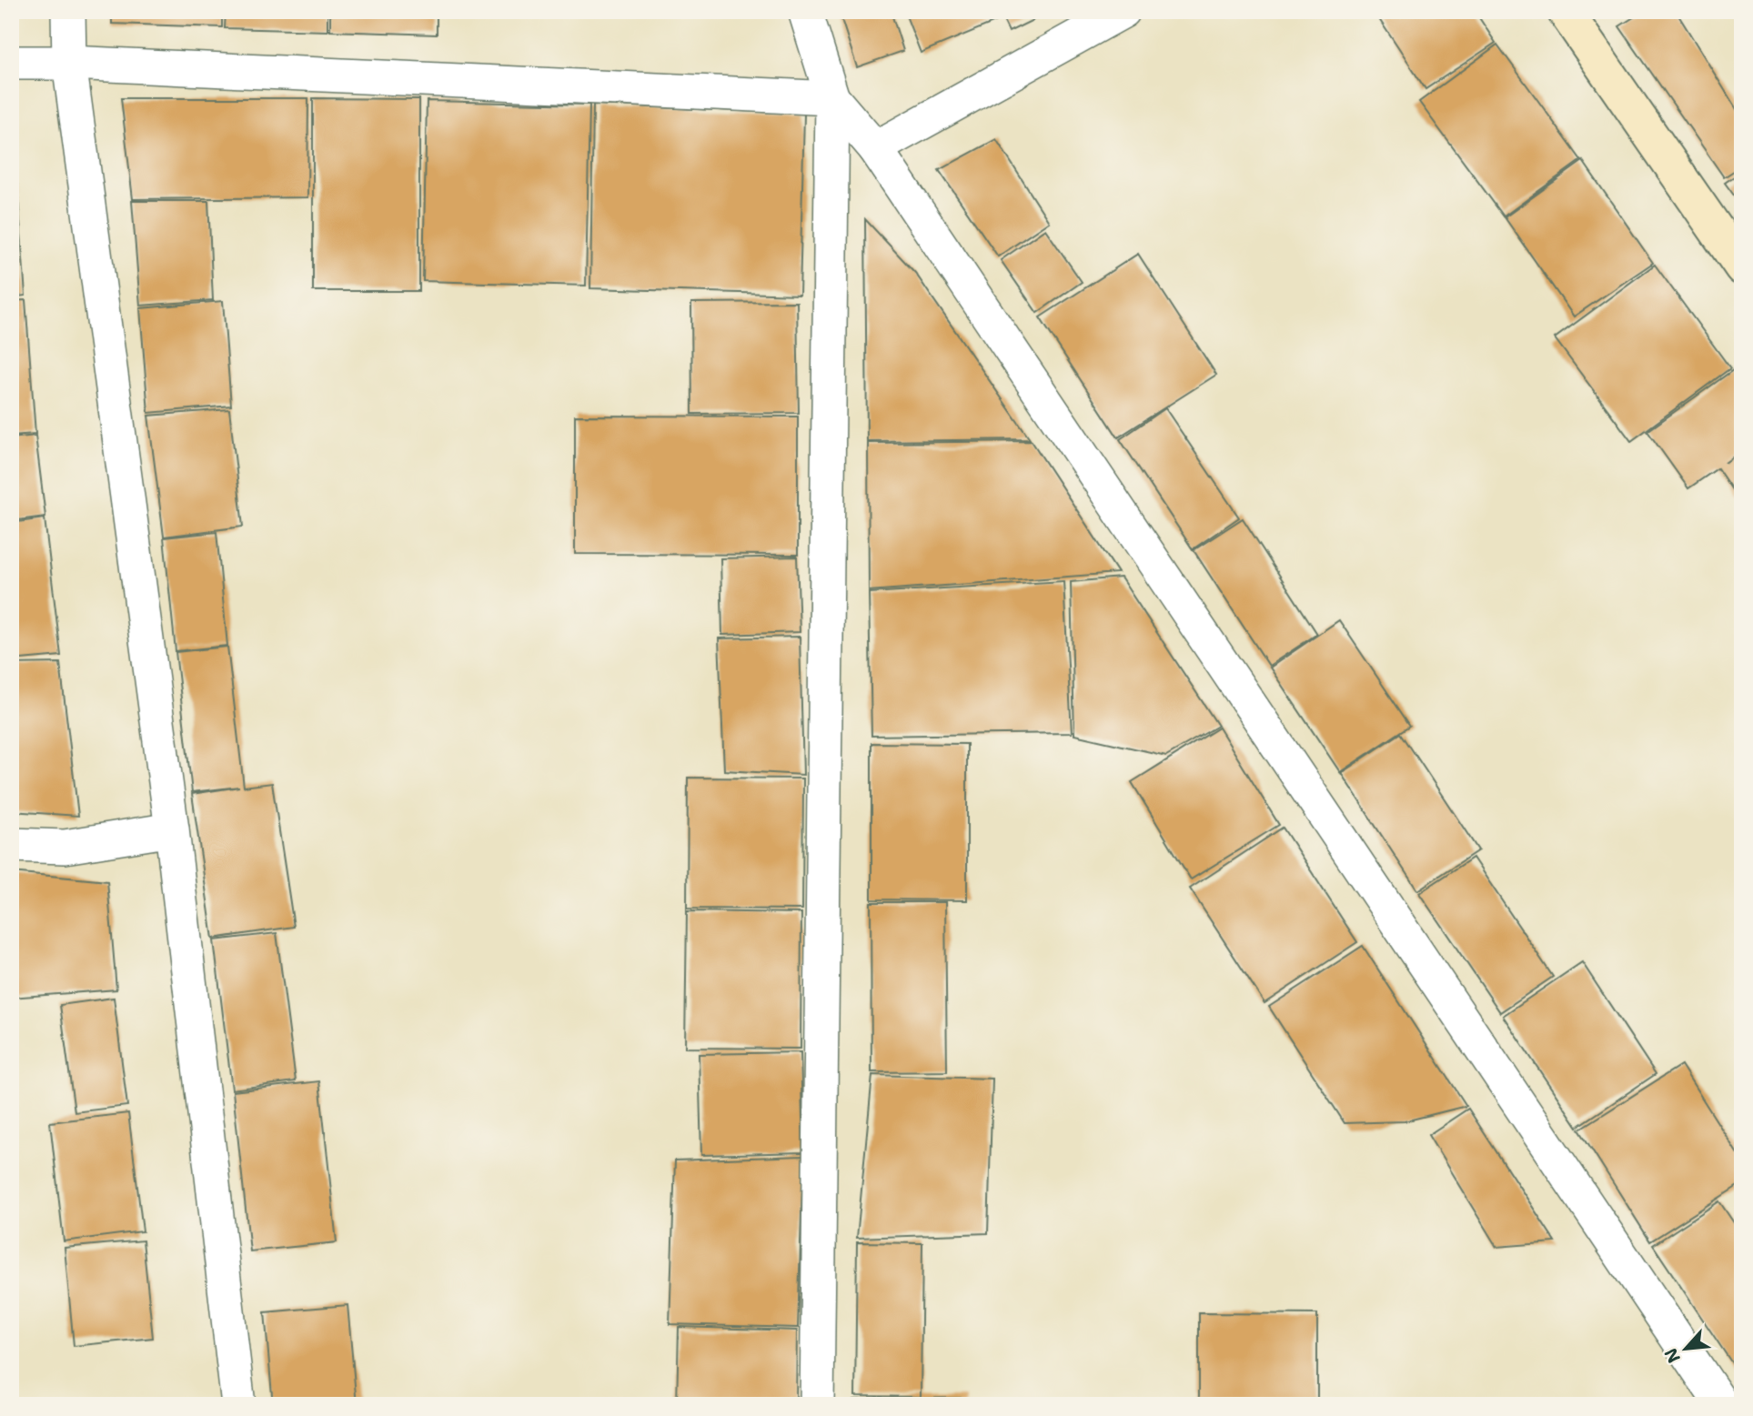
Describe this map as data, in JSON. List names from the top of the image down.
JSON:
{
  "north": "bottom left"
}
